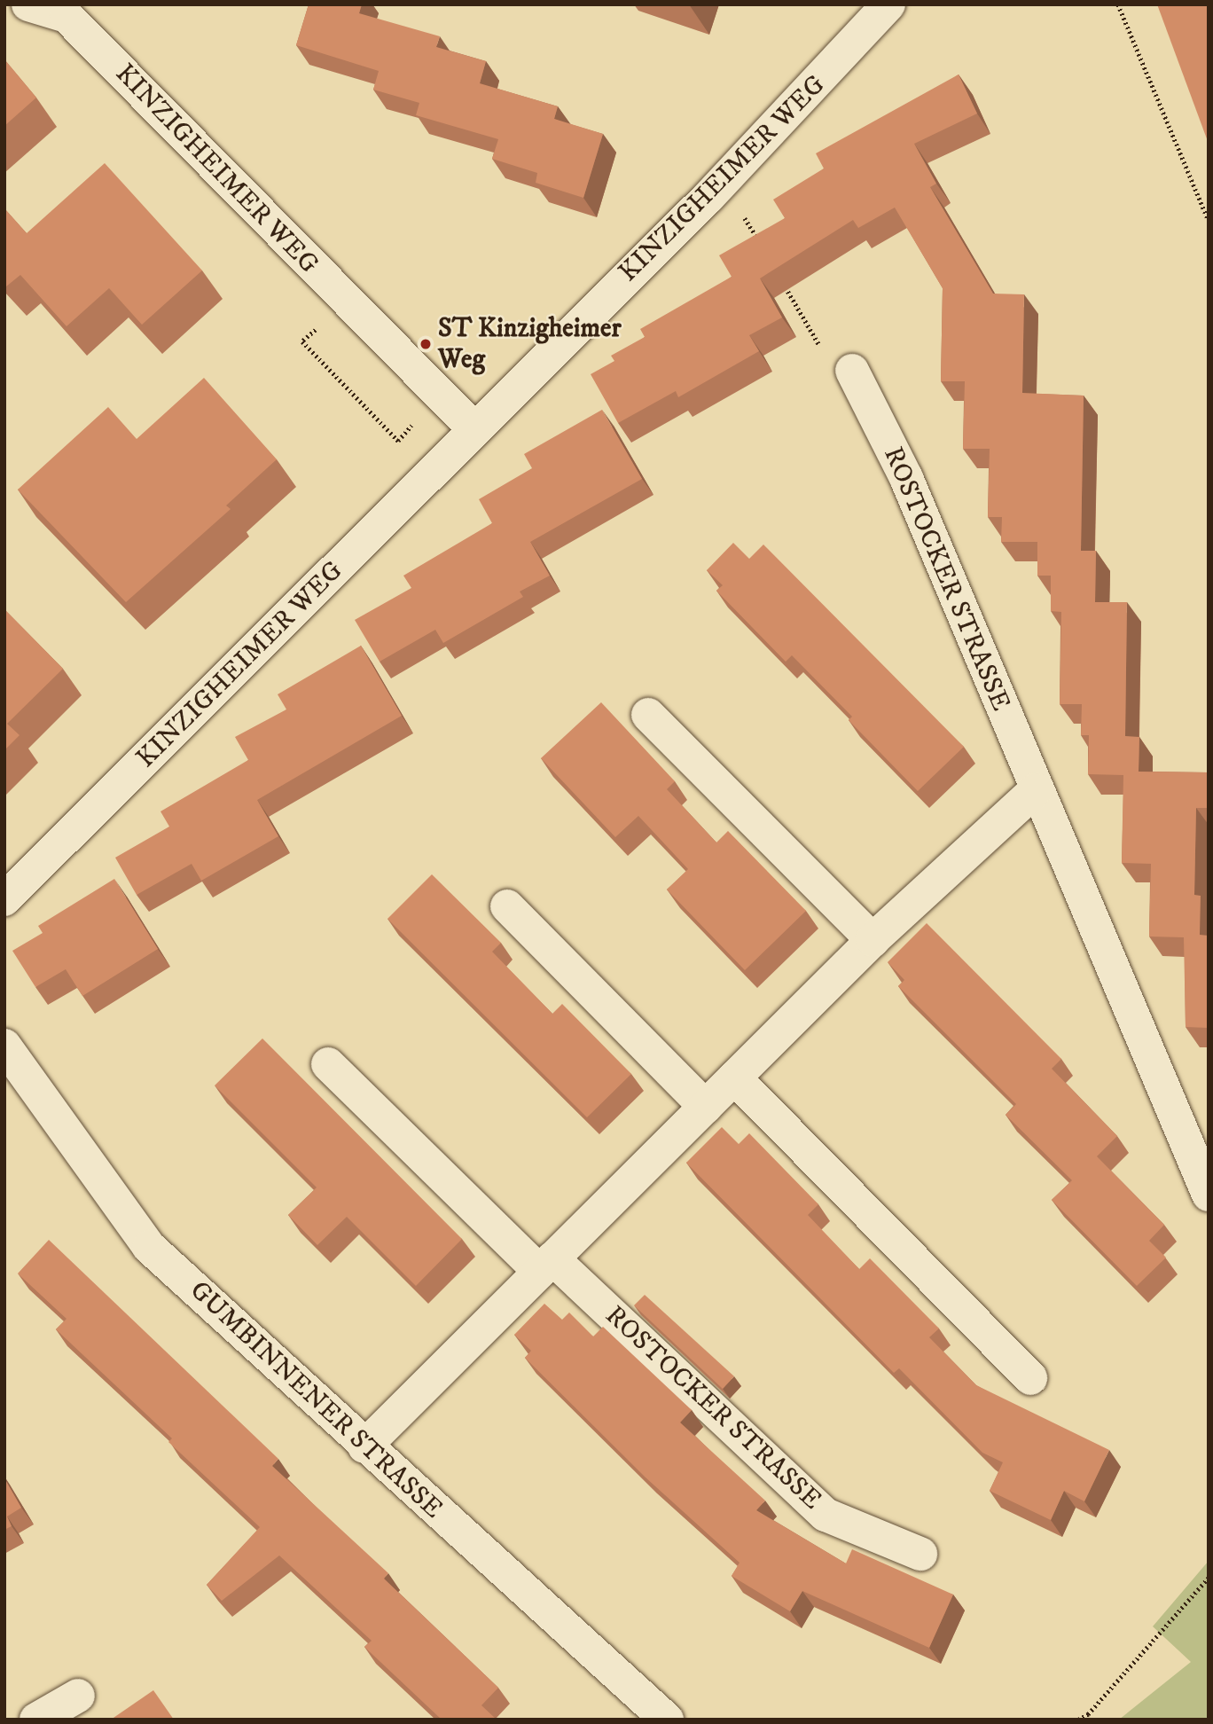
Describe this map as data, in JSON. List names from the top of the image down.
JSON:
{
  "streets": {
    "street": ["KINZIGHEIMER WEG", "ROSTOCKER STRASSE", "GUMBINNENER STRASSE"]
  },
  "places": ["ST Kinzigheimer Weg"]
}
